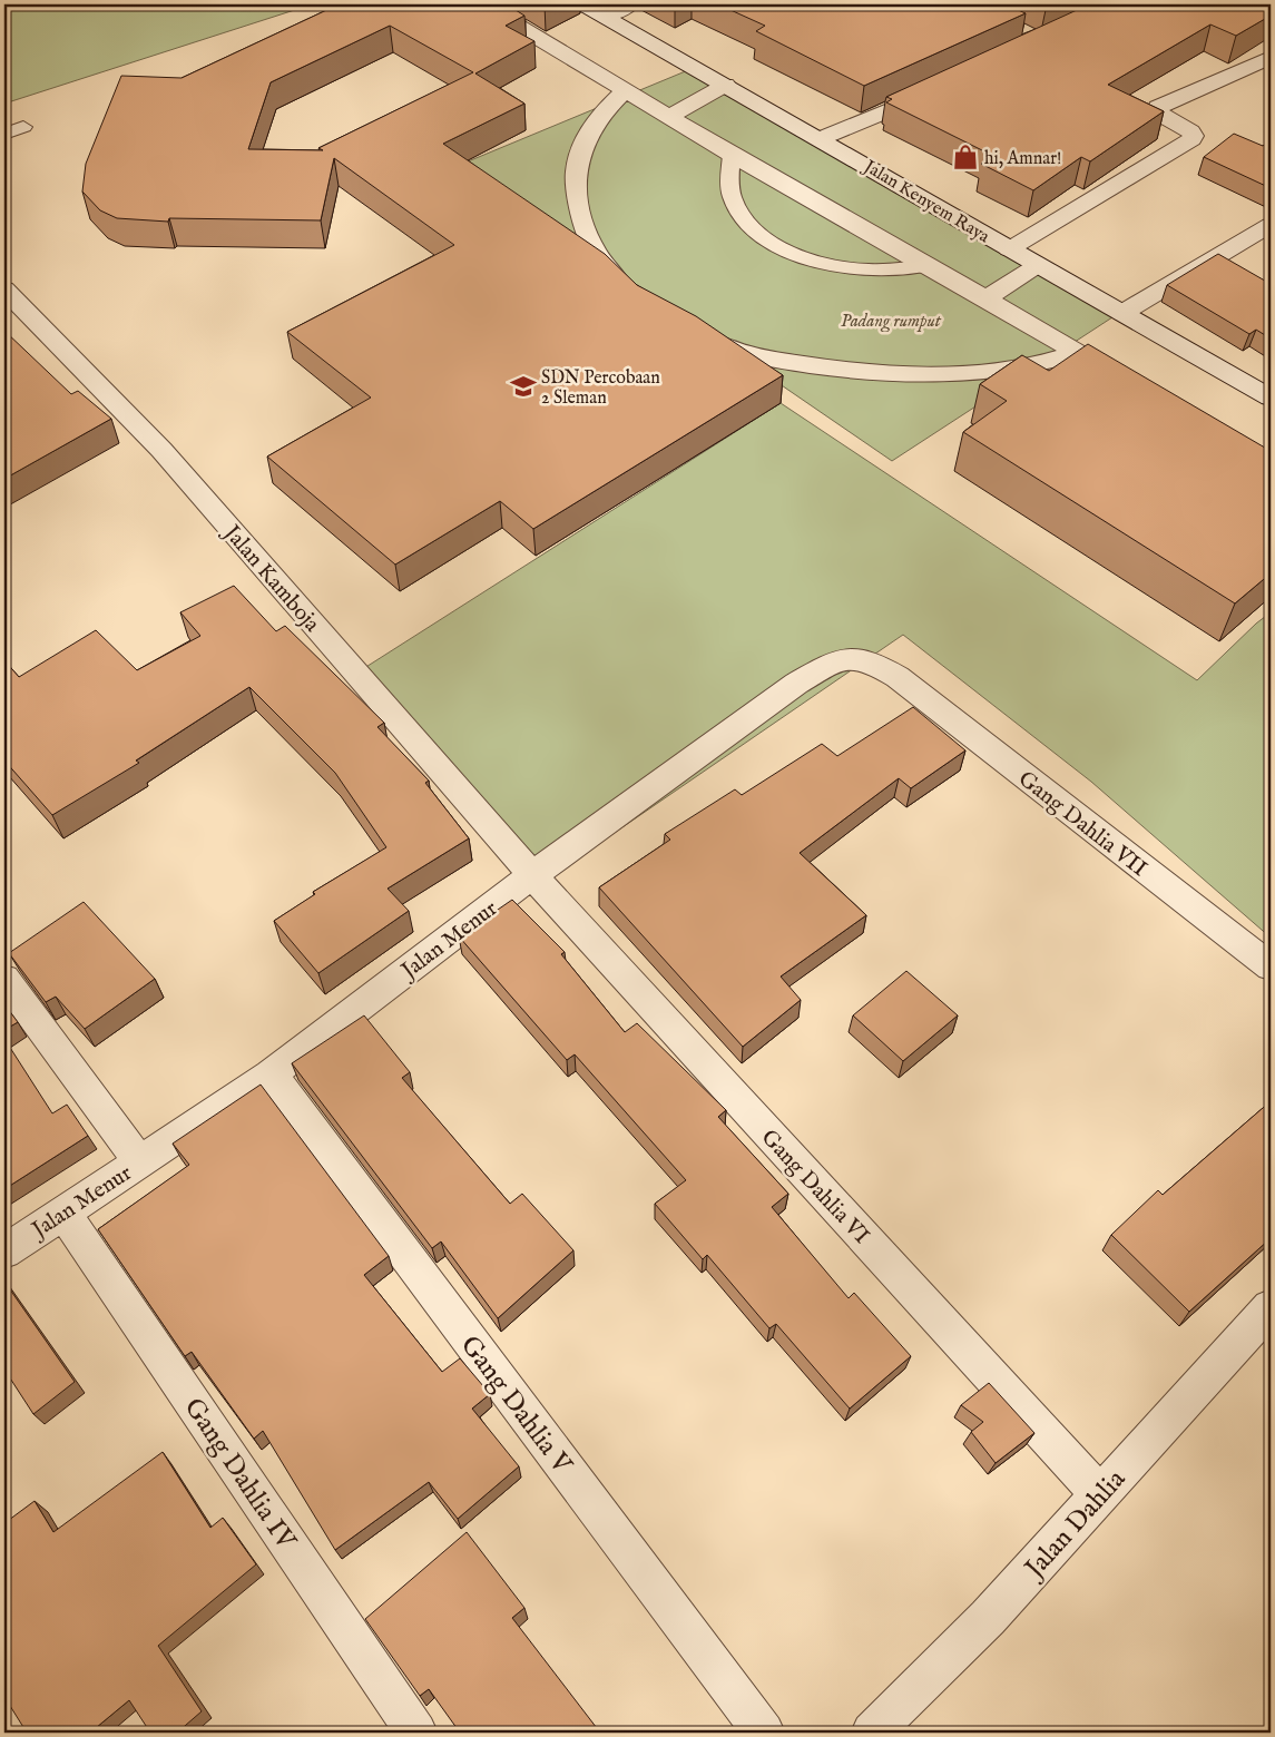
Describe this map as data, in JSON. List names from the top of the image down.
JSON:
{
  "streets": {
    "street": [
      "Jalan Kenyem Raya",
      "Jalan Kamboja",
      "Gang Dahlia VII",
      "Jalan Menur",
      "Gang Dahlia VI",
      "Gang Dahlia V",
      "Gang Dahlia IV",
      "Jalan Dahlia"
    ]
  },
  "crossings": [
    ["Jalan Kamboja", "Jalan Menur"],
    ["Jalan Kamboja", "Gang Dahlia VI"],
    ["Gang Dahlia VII", "Jalan Menur"],
    ["Jalan Menur", "Gang Dahlia VI"],
    ["Jalan Menur", "Gang Dahlia V"],
    ["Jalan Menur", "Gang Dahlia IV"],
    ["Gang Dahlia VI", "Jalan Dahlia"]
  ],
  "parks": ["Padang rumput"],
  "places": {
    "shop": ["hi, Amnar!"],
    "school or university": ["SDN Percobaan 2 Sleman"]
  }
}
